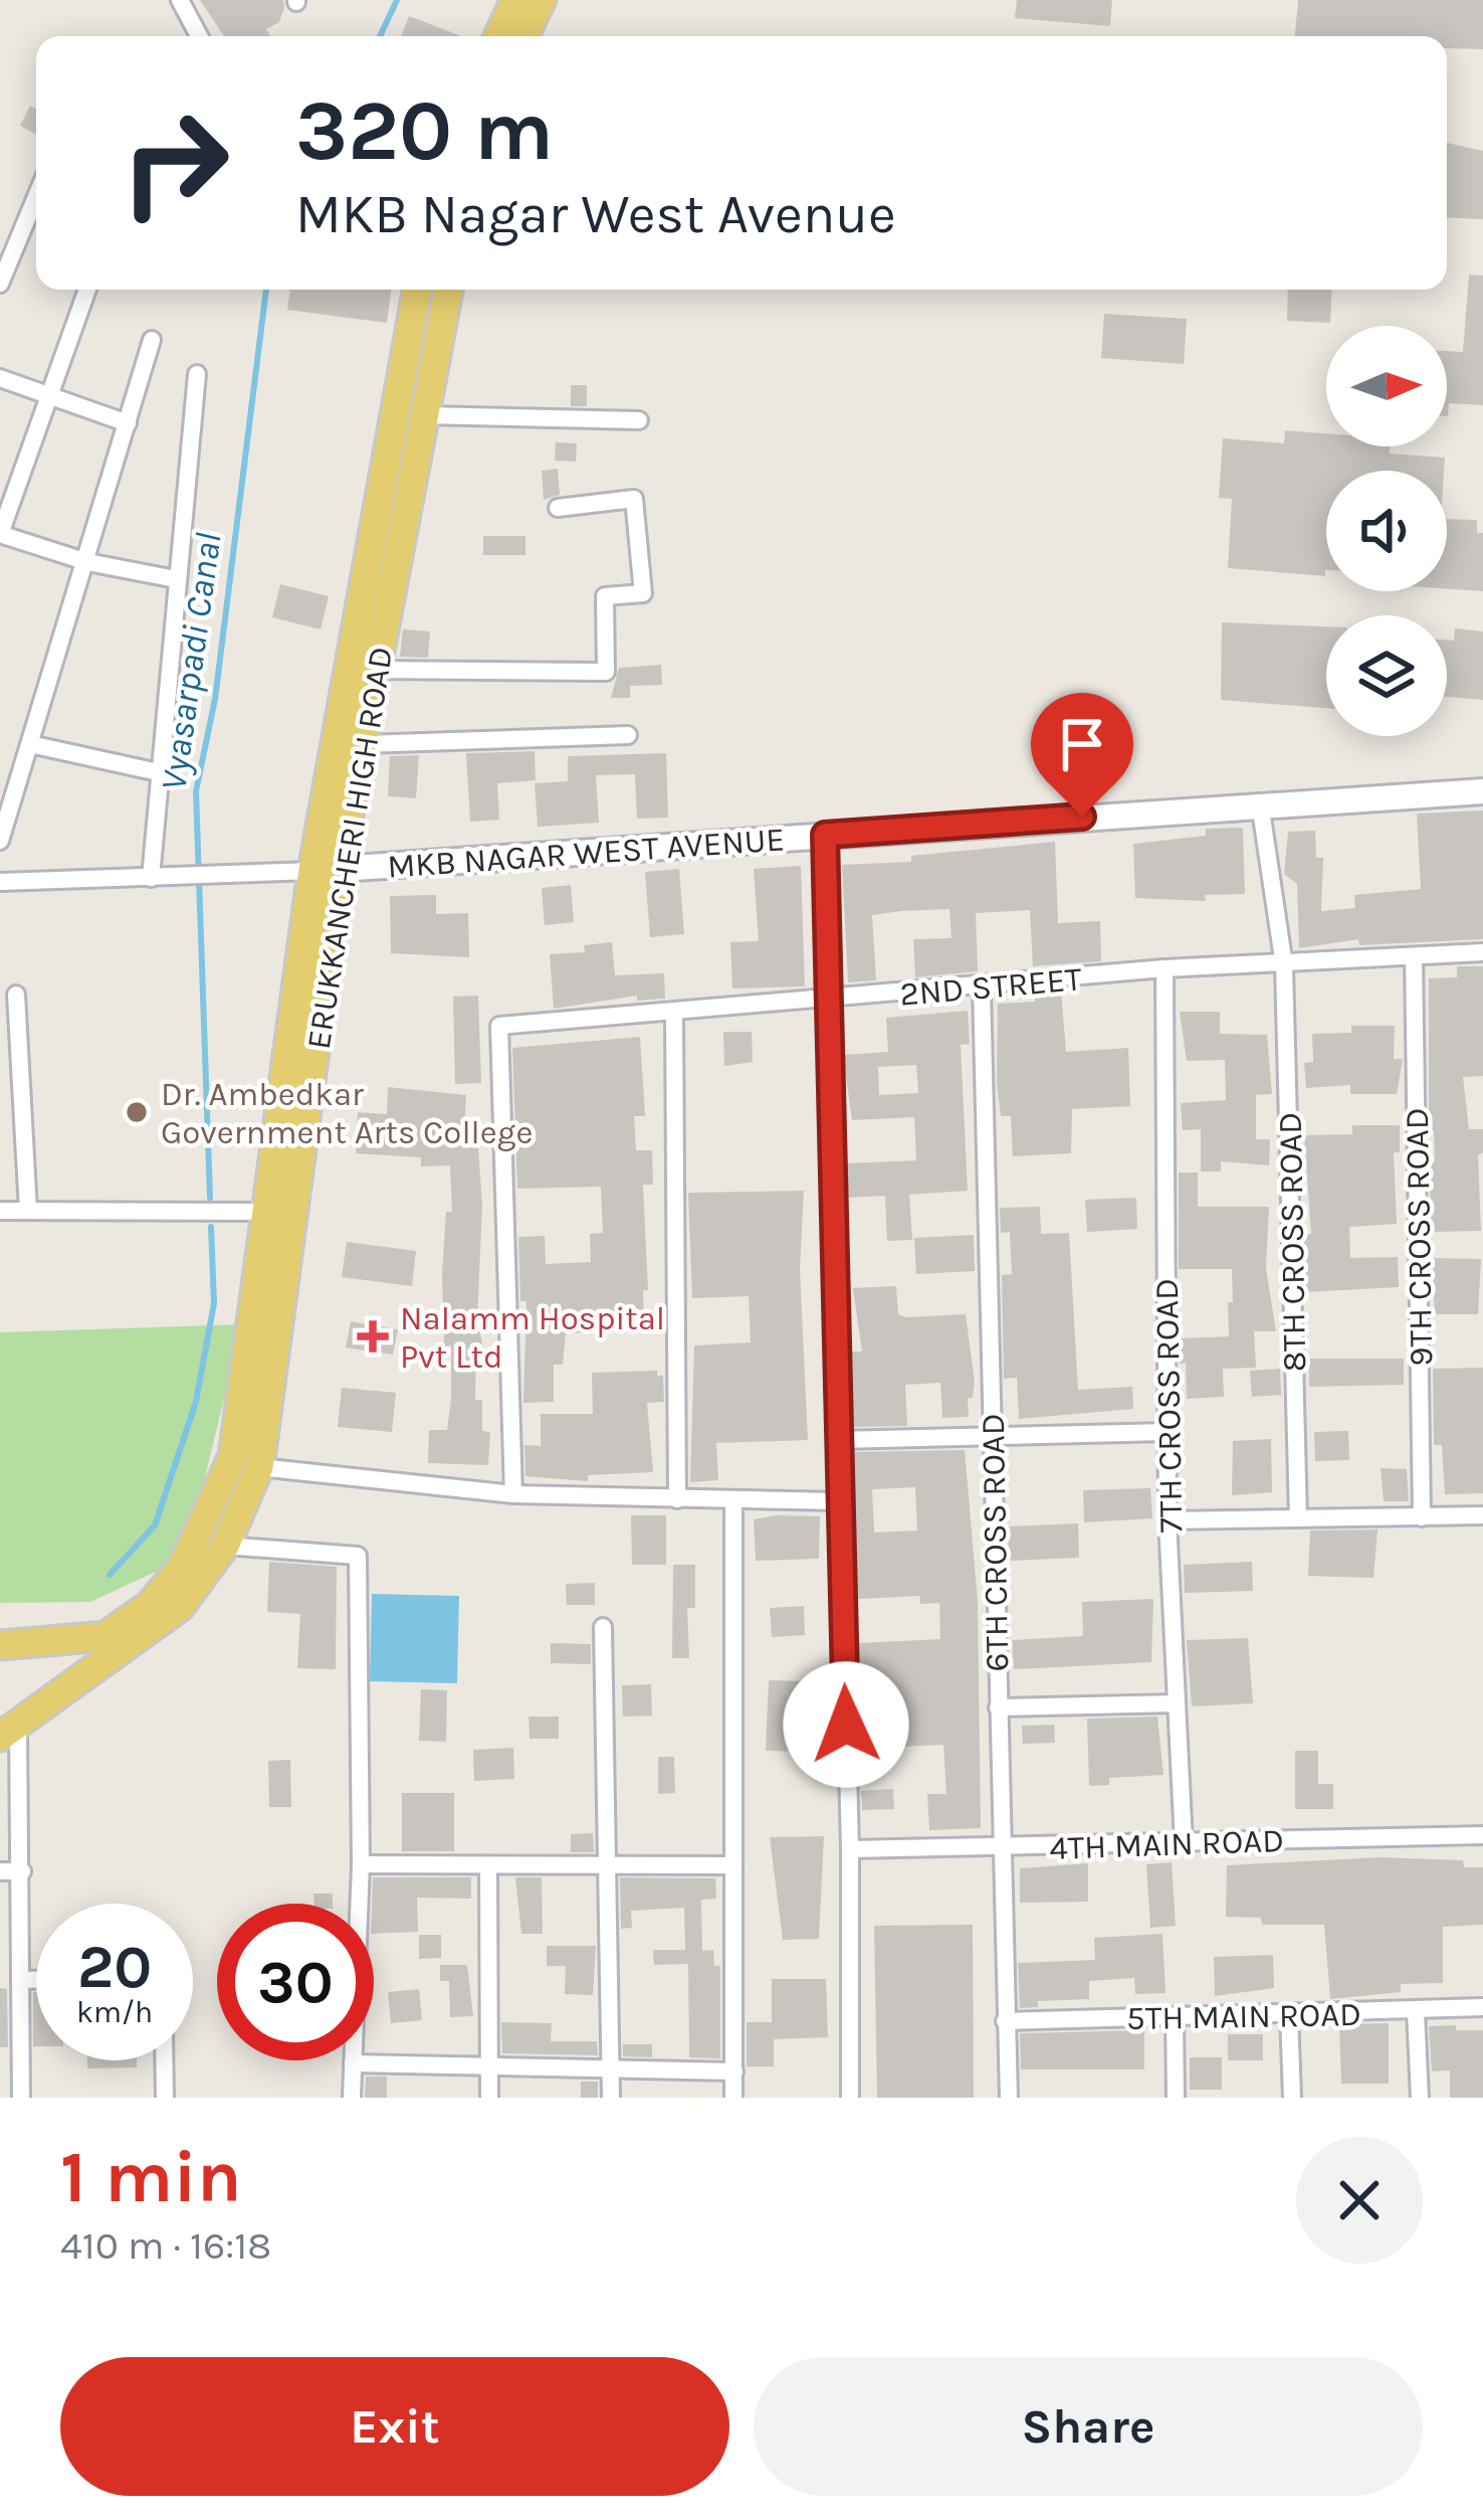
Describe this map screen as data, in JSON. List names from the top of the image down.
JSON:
{
  "streets": {
    "main road": ["ERUKKANCHERI HIGH ROAD", "MKB NAGAR WEST AVENUE"],
    "street": [
      "2ND STREET",
      "9TH CROSS ROAD",
      "8TH CROSS ROAD",
      "7TH CROSS ROAD",
      "6TH CROSS ROAD",
      "4TH MAIN ROAD",
      "5TH MAIN ROAD"
    ]
  },
  "crossings": [
    ["ERUKKANCHERI HIGH ROAD", "MKB NAGAR WEST AVENUE"],
    ["MKB NAGAR WEST AVENUE", "8TH CROSS ROAD"],
    ["2ND STREET", "9TH CROSS ROAD"],
    ["2ND STREET", "8TH CROSS ROAD"],
    ["2ND STREET", "7TH CROSS ROAD"],
    ["2ND STREET", "6TH CROSS ROAD"],
    ["7TH CROSS ROAD", "4TH MAIN ROAD"],
    ["6TH CROSS ROAD", "4TH MAIN ROAD"],
    ["6TH CROSS ROAD", "5TH MAIN ROAD"]
  ],
  "water": ["Vyasarpadi Canal"],
  "places": {
    "other": ["Dr. Ambedkar Government Arts College"],
    "health": ["Nalamm Hospital Pvt Ltd"]
  },
  "north": "right",
  "page": {
    "turn": ["320 m", "MKB Nagar West Avenue"],
    "speed": "20 km/h",
    "limit": "30",
    "heading": ["1 min", "410 m · 16:18"],
    "buttons": ["Exit", "Share"]
  }
}
